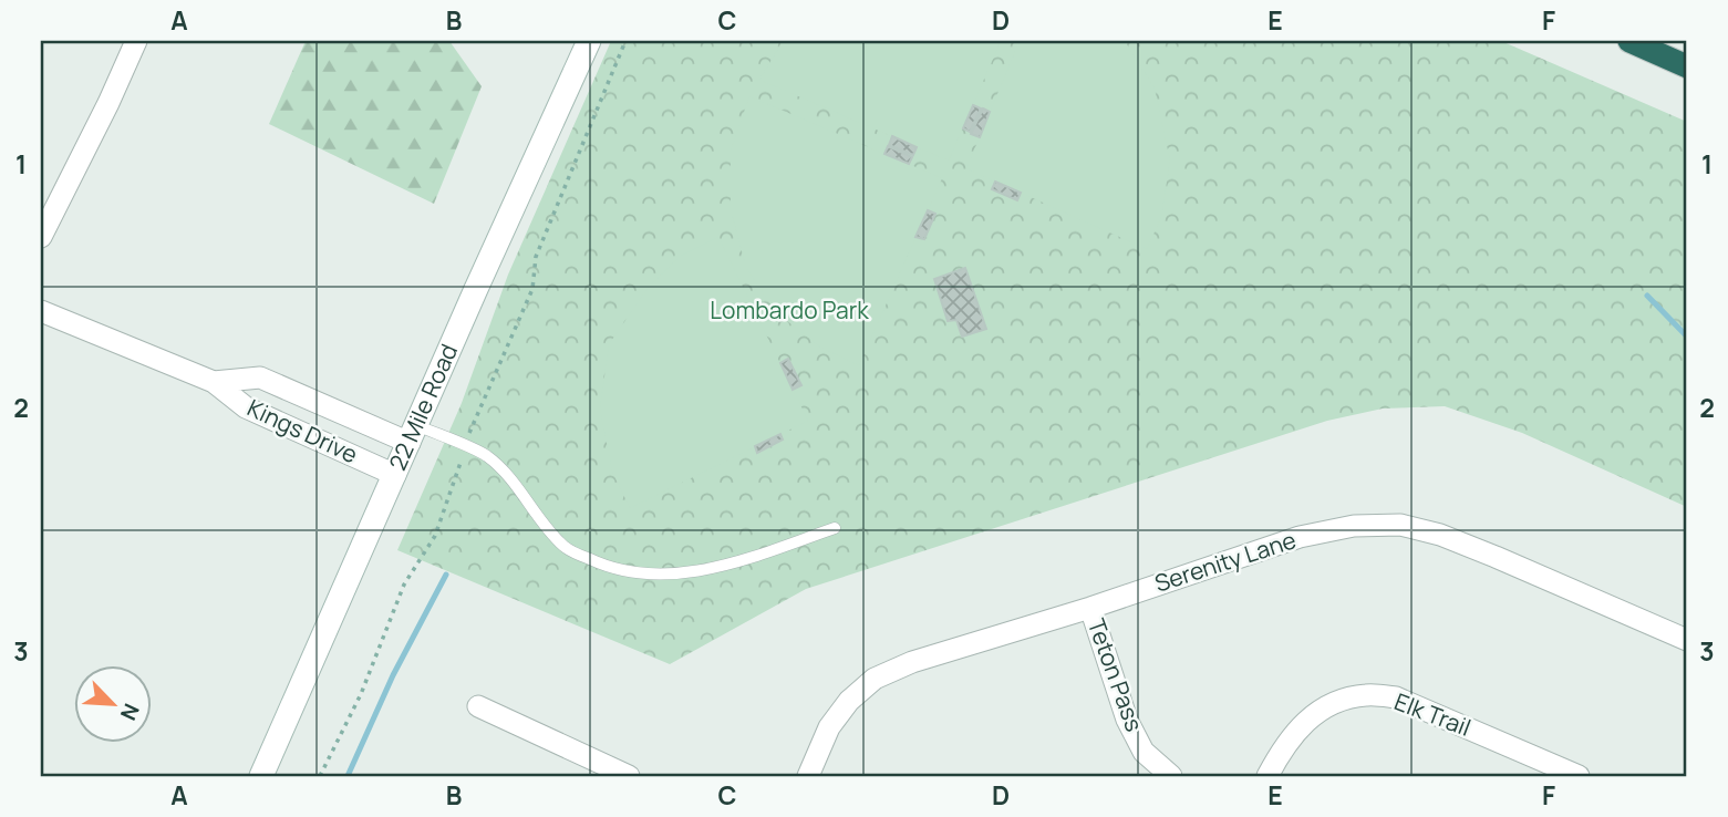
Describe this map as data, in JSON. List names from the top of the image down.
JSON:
{
  "streets": {
    "street": [
      "22 Mile Road",
      "Kings Drive",
      "Serenity Lane",
      "Teton Pass",
      "Elk Trail"
    ]
  },
  "crossings": [
    ["22 Mile Road", "Kings Drive"],
    ["Serenity Lane", "Teton Pass"]
  ],
  "parks": ["Lombardo Park"],
  "north": "bottom right",
  "grid": {
    "columns": [
      "A",
      "B",
      "C",
      "D",
      "E",
      "F"
    ],
    "rows": ["1", "2", "3"]
  }
}
